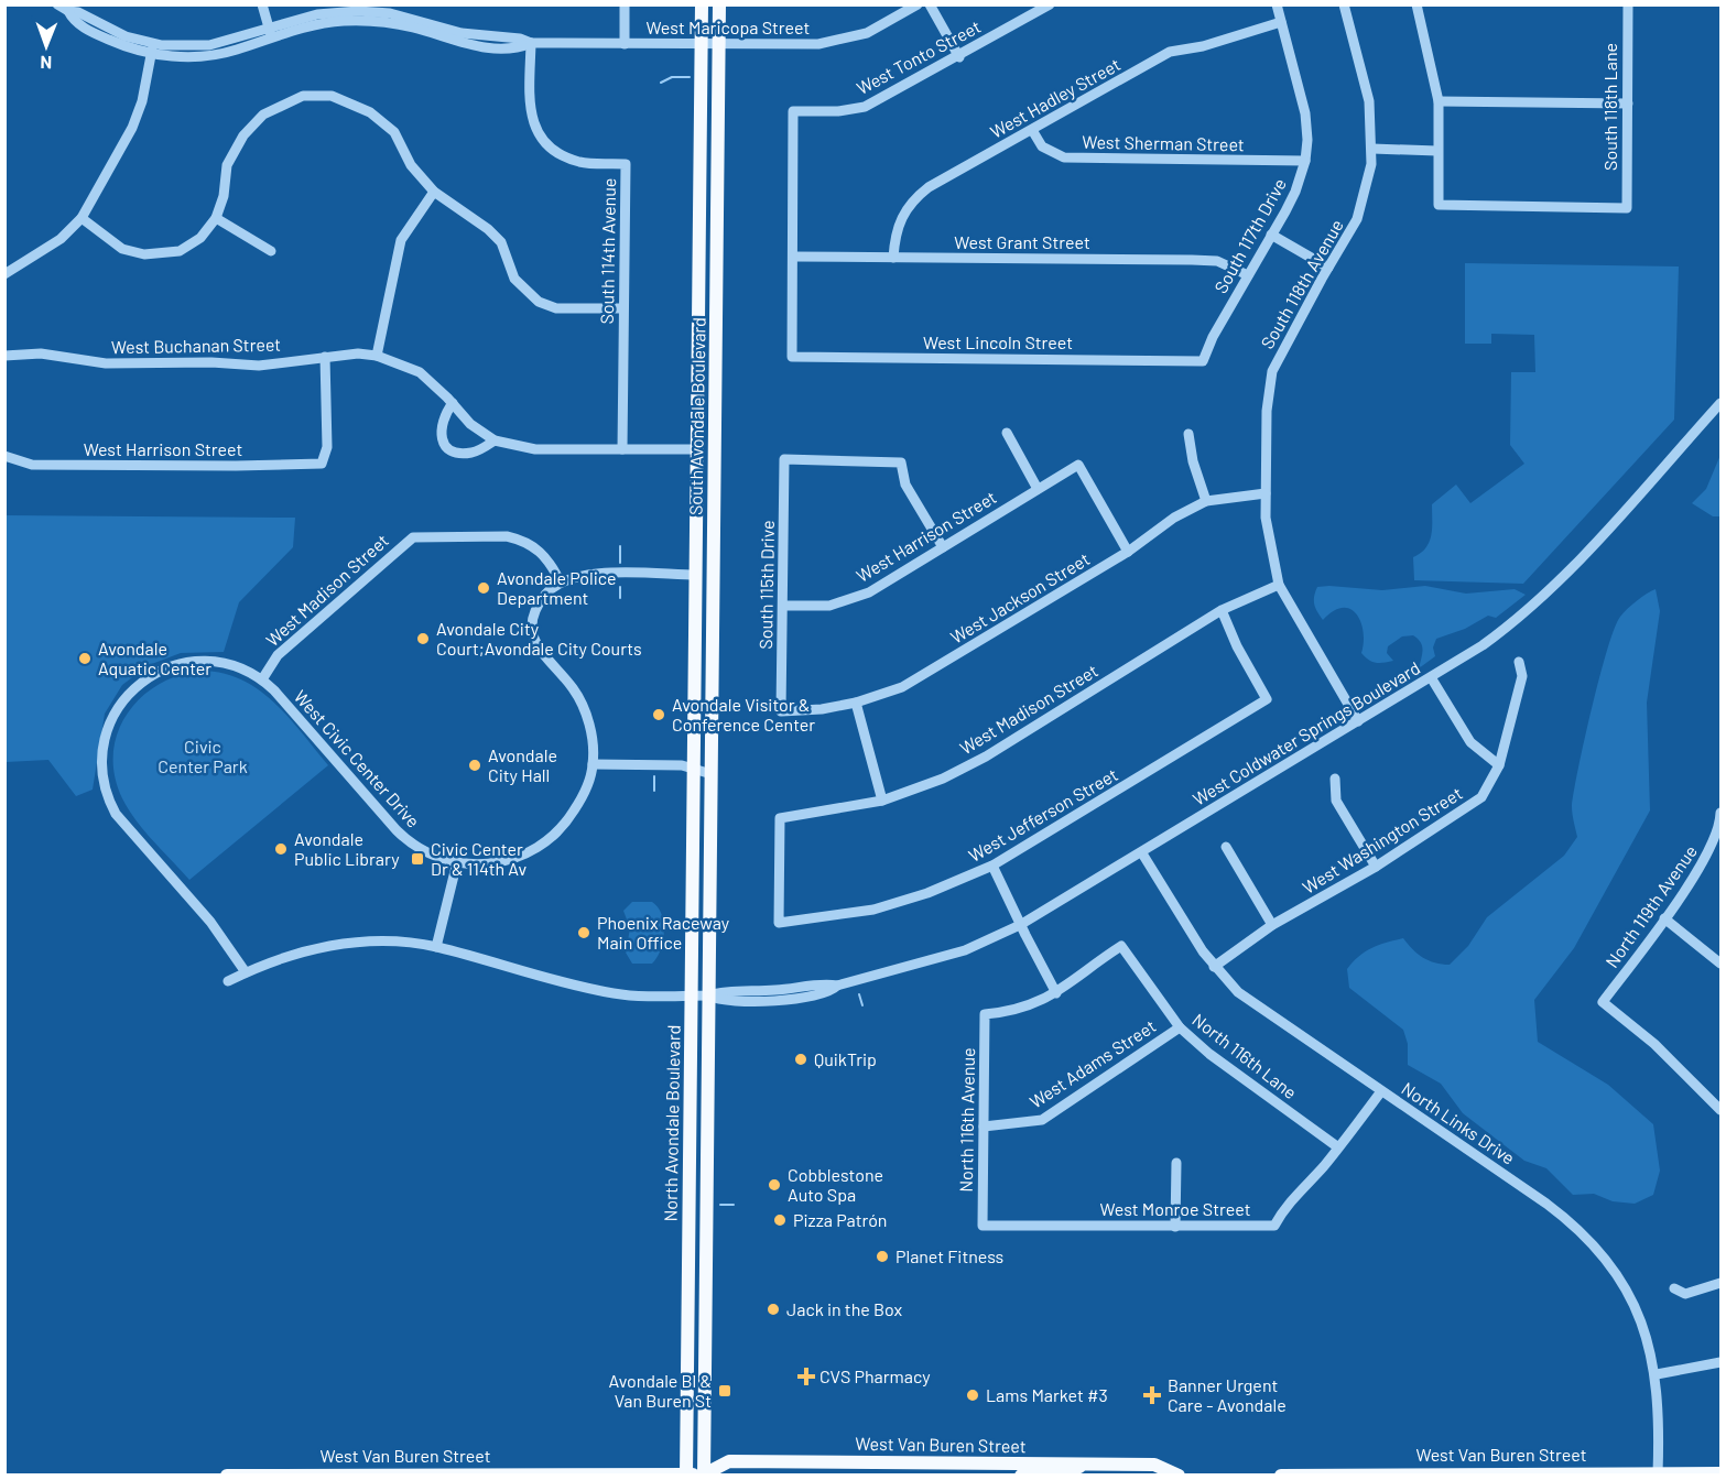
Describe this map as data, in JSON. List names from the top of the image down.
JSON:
{
  "streets": {
    "main road": ["South Avondale Boulevard", "North Avondale Boulevard", "West Van Buren Street"],
    "street": [
      "West Maricopa Street",
      "West Tonto Street",
      "West Hadley Street",
      "South 118th Lane",
      "West Sherman Street",
      "South 117th Drive",
      "West Grant Street",
      "South 114th Avenue",
      "South 118th Avenue",
      "West Lincoln Street",
      "West Buchanan Street",
      "West Harrison Street",
      "South 115th Drive",
      "West Madison Street",
      "West Jackson Street",
      "West Coldwater Springs Boulevard",
      "West Civic Center Drive",
      "West Jefferson Street",
      "West Washington Street",
      "North 119th Avenue",
      "North 116th Lane",
      "West Adams Street",
      "North 116th Avenue",
      "North Links Drive",
      "West Monroe Street"
    ]
  },
  "crossings": [
    ["West Maricopa Street", "South 114th Avenue"],
    ["West Maricopa Street", "South Avondale Boulevard"],
    ["West Tonto Street", "West Grant Street"],
    ["West Tonto Street", "West Lincoln Street"],
    ["West Hadley Street", "West Sherman Street"],
    ["West Hadley Street", "South 117th Drive"],
    ["West Hadley Street", "West Grant Street"],
    ["West Sherman Street", "South 117th Drive"],
    ["South 117th Drive", "West Grant Street"],
    ["South 117th Drive", "West Lincoln Street"],
    ["West Grant Street", "West Lincoln Street"],
    ["South 114th Avenue", "West Buchanan Street"],
    ["South 118th Avenue", "West Madison Street"],
    ["South 118th Avenue", "West Jackson Street"],
    ["South 118th Avenue", "West Coldwater Springs Boulevard"],
    ["West Buchanan Street", "South Avondale Boulevard"],
    ["West Buchanan Street", "West Harrison Street"],
    ["South Avondale Boulevard", "North Avondale Boulevard"],
    ["West Harrison Street", "South 115th Drive"],
    ["West Harrison Street", "West Jackson Street"],
    ["South 115th Drive", "West Jackson Street"],
    ["West Madison Street", "West Civic Center Drive"],
    ["West Madison Street", "West Jefferson Street"],
    ["West Coldwater Springs Boulevard", "North Avondale Boulevard"],
    ["West Coldwater Springs Boulevard", "North Links Drive"],
    ["West Washington Street", "North Links Drive"],
    ["North 116th Lane", "West Adams Street"],
    ["North 116th Lane", "North 116th Avenue"],
    ["North 116th Lane", "West Monroe Street"],
    ["West Adams Street", "North 116th Avenue"],
    ["North 116th Avenue", "West Monroe Street"],
    ["North Avondale Boulevard", "West Van Buren Street"],
    ["North Links Drive", "West Monroe Street"],
    ["North Links Drive", "West Van Buren Street"]
  ],
  "parks": ["Civic Center Park"],
  "places": {
    "other": [
      "Avondale Police Department",
      "Avondale City Court;Avondale City Courts",
      "Avondale Aquatic Center",
      "Avondale Visitor & Conference Center",
      "Avondale City Hall",
      "Avondale Public Library",
      "Phoenix Raceway Main Office",
      "QuikTrip",
      "Cobblestone Auto Spa",
      "Pizza Patrón",
      "Planet Fitness",
      "Jack in the Box",
      "Lams Market #3"
    ],
    "transit": ["Civic Center Dr & 114th Av", "Avondale Bl & Van Buren St"],
    "health": ["CVS Pharmacy", "Banner Urgent Care - Avondale"]
  },
  "north": "bottom"
}
